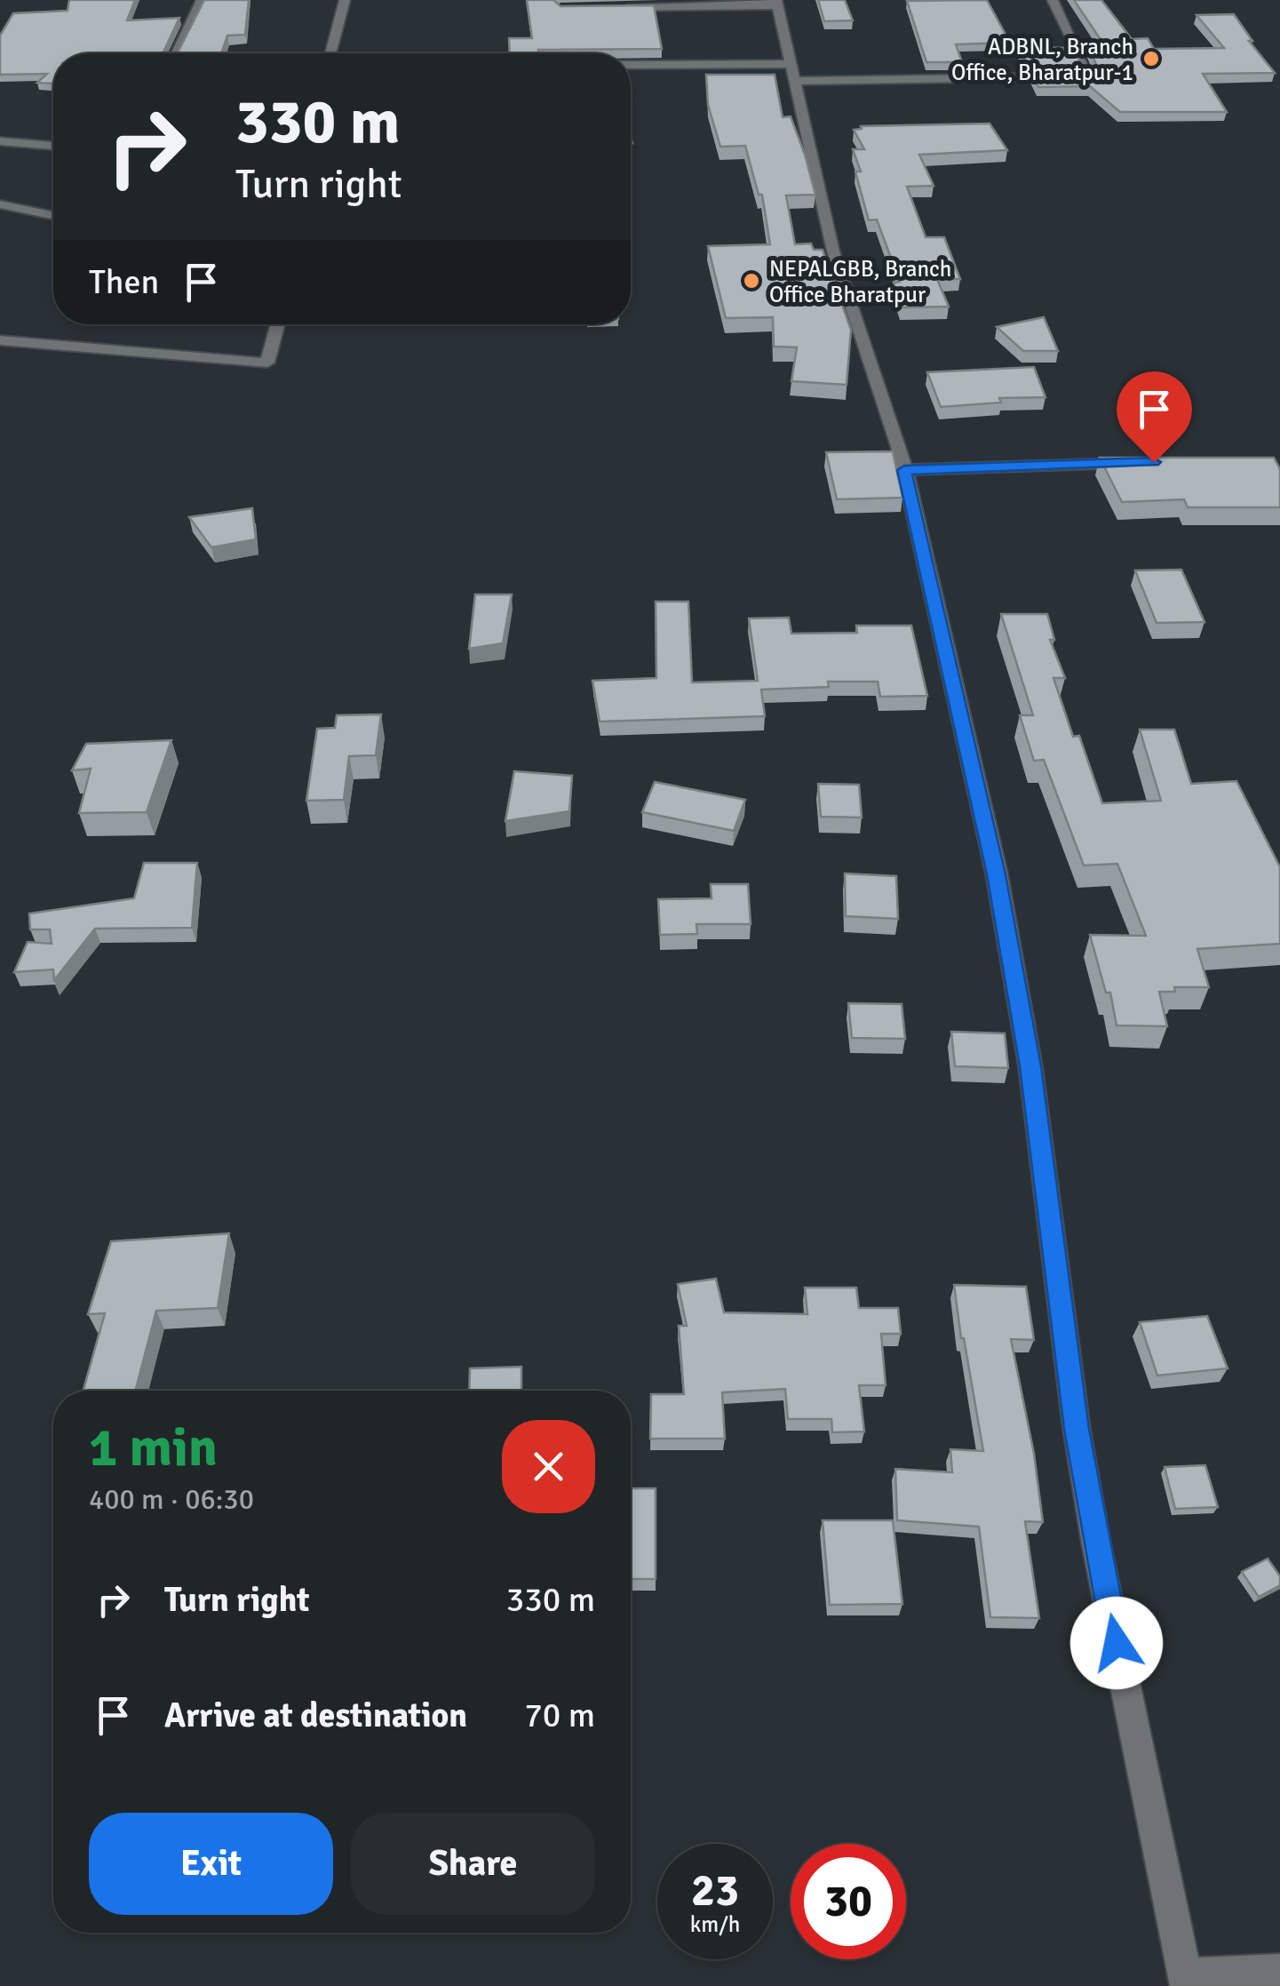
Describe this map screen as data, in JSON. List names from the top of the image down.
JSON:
{
  "places": ["ADBNL, Branch Office, Bharatpur-1", "NEPALGBB, Branch Office Bharatpur"],
  "page": {
    "turn": ["330 m", "Turn right"],
    "then": "Then",
    "heading": ["1 min", "400 m · 06:30"],
    "list": [
      {
        "name": "Turn right",
        "value": "330 m"
      },
      {
        "name": "Arrive at destination",
        "value": "70 m"
      }
    ],
    "buttons": ["Exit", "Share"],
    "speed": "23 km/h",
    "limit": "30"
  }
}
